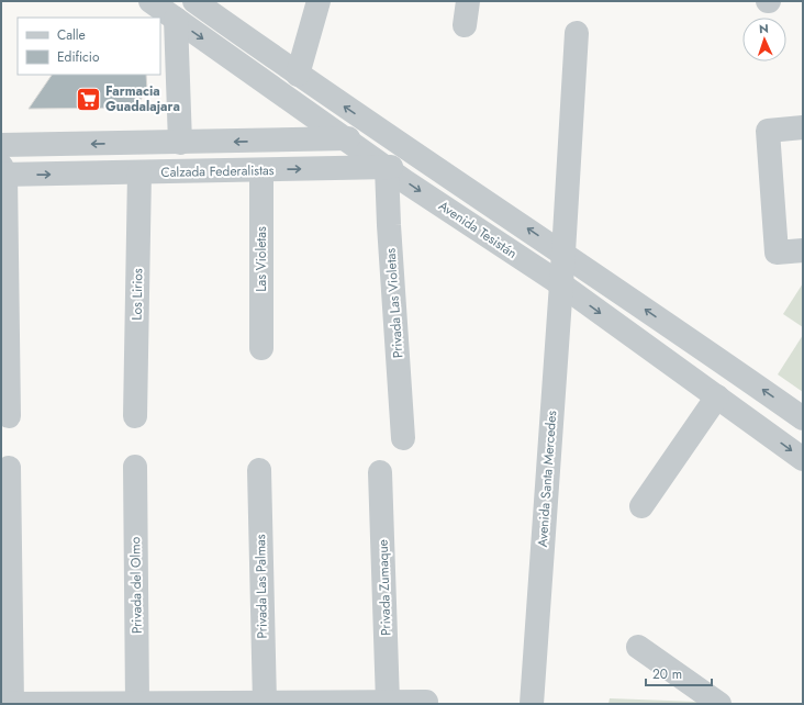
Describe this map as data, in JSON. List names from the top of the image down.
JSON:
{
  "streets": {
    "street": [
      "Calzada Federalistas",
      "Avenida Tesistán",
      "Las Violetas",
      "Los Lirios",
      "Privada Las Violetas",
      "Avenida Santa Mercedes",
      "Privada del Olmo",
      "Privada Las Palmas",
      "Privada Zumaque"
    ]
  },
  "crossings": [
    ["Calzada Federalistas", "Avenida Tesistán"],
    ["Calzada Federalistas", "Las Violetas"],
    ["Calzada Federalistas", "Los Lirios"],
    ["Calzada Federalistas", "Privada Las Violetas"],
    ["Avenida Tesistán", "Privada Las Violetas"],
    ["Avenida Tesistán", "Avenida Santa Mercedes"]
  ],
  "places": {
    "supermarket": ["Farmacia Guadalajara"]
  },
  "legend": ["Calle", "Edificio"],
  "scale_bar": "20 m",
  "north": "top"
}
